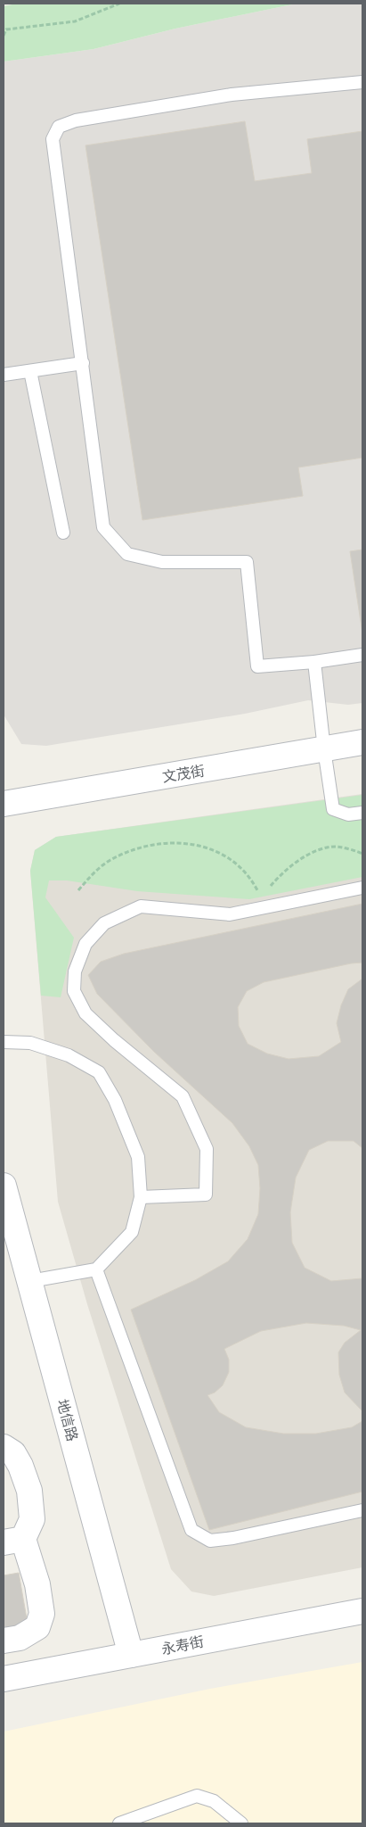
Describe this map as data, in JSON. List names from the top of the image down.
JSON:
{
  "streets": {
    "street": ["文茂街", "地信路", "永寿街"]
  },
  "crossings": [
    ["地信路", "永寿街"]
  ]
}
